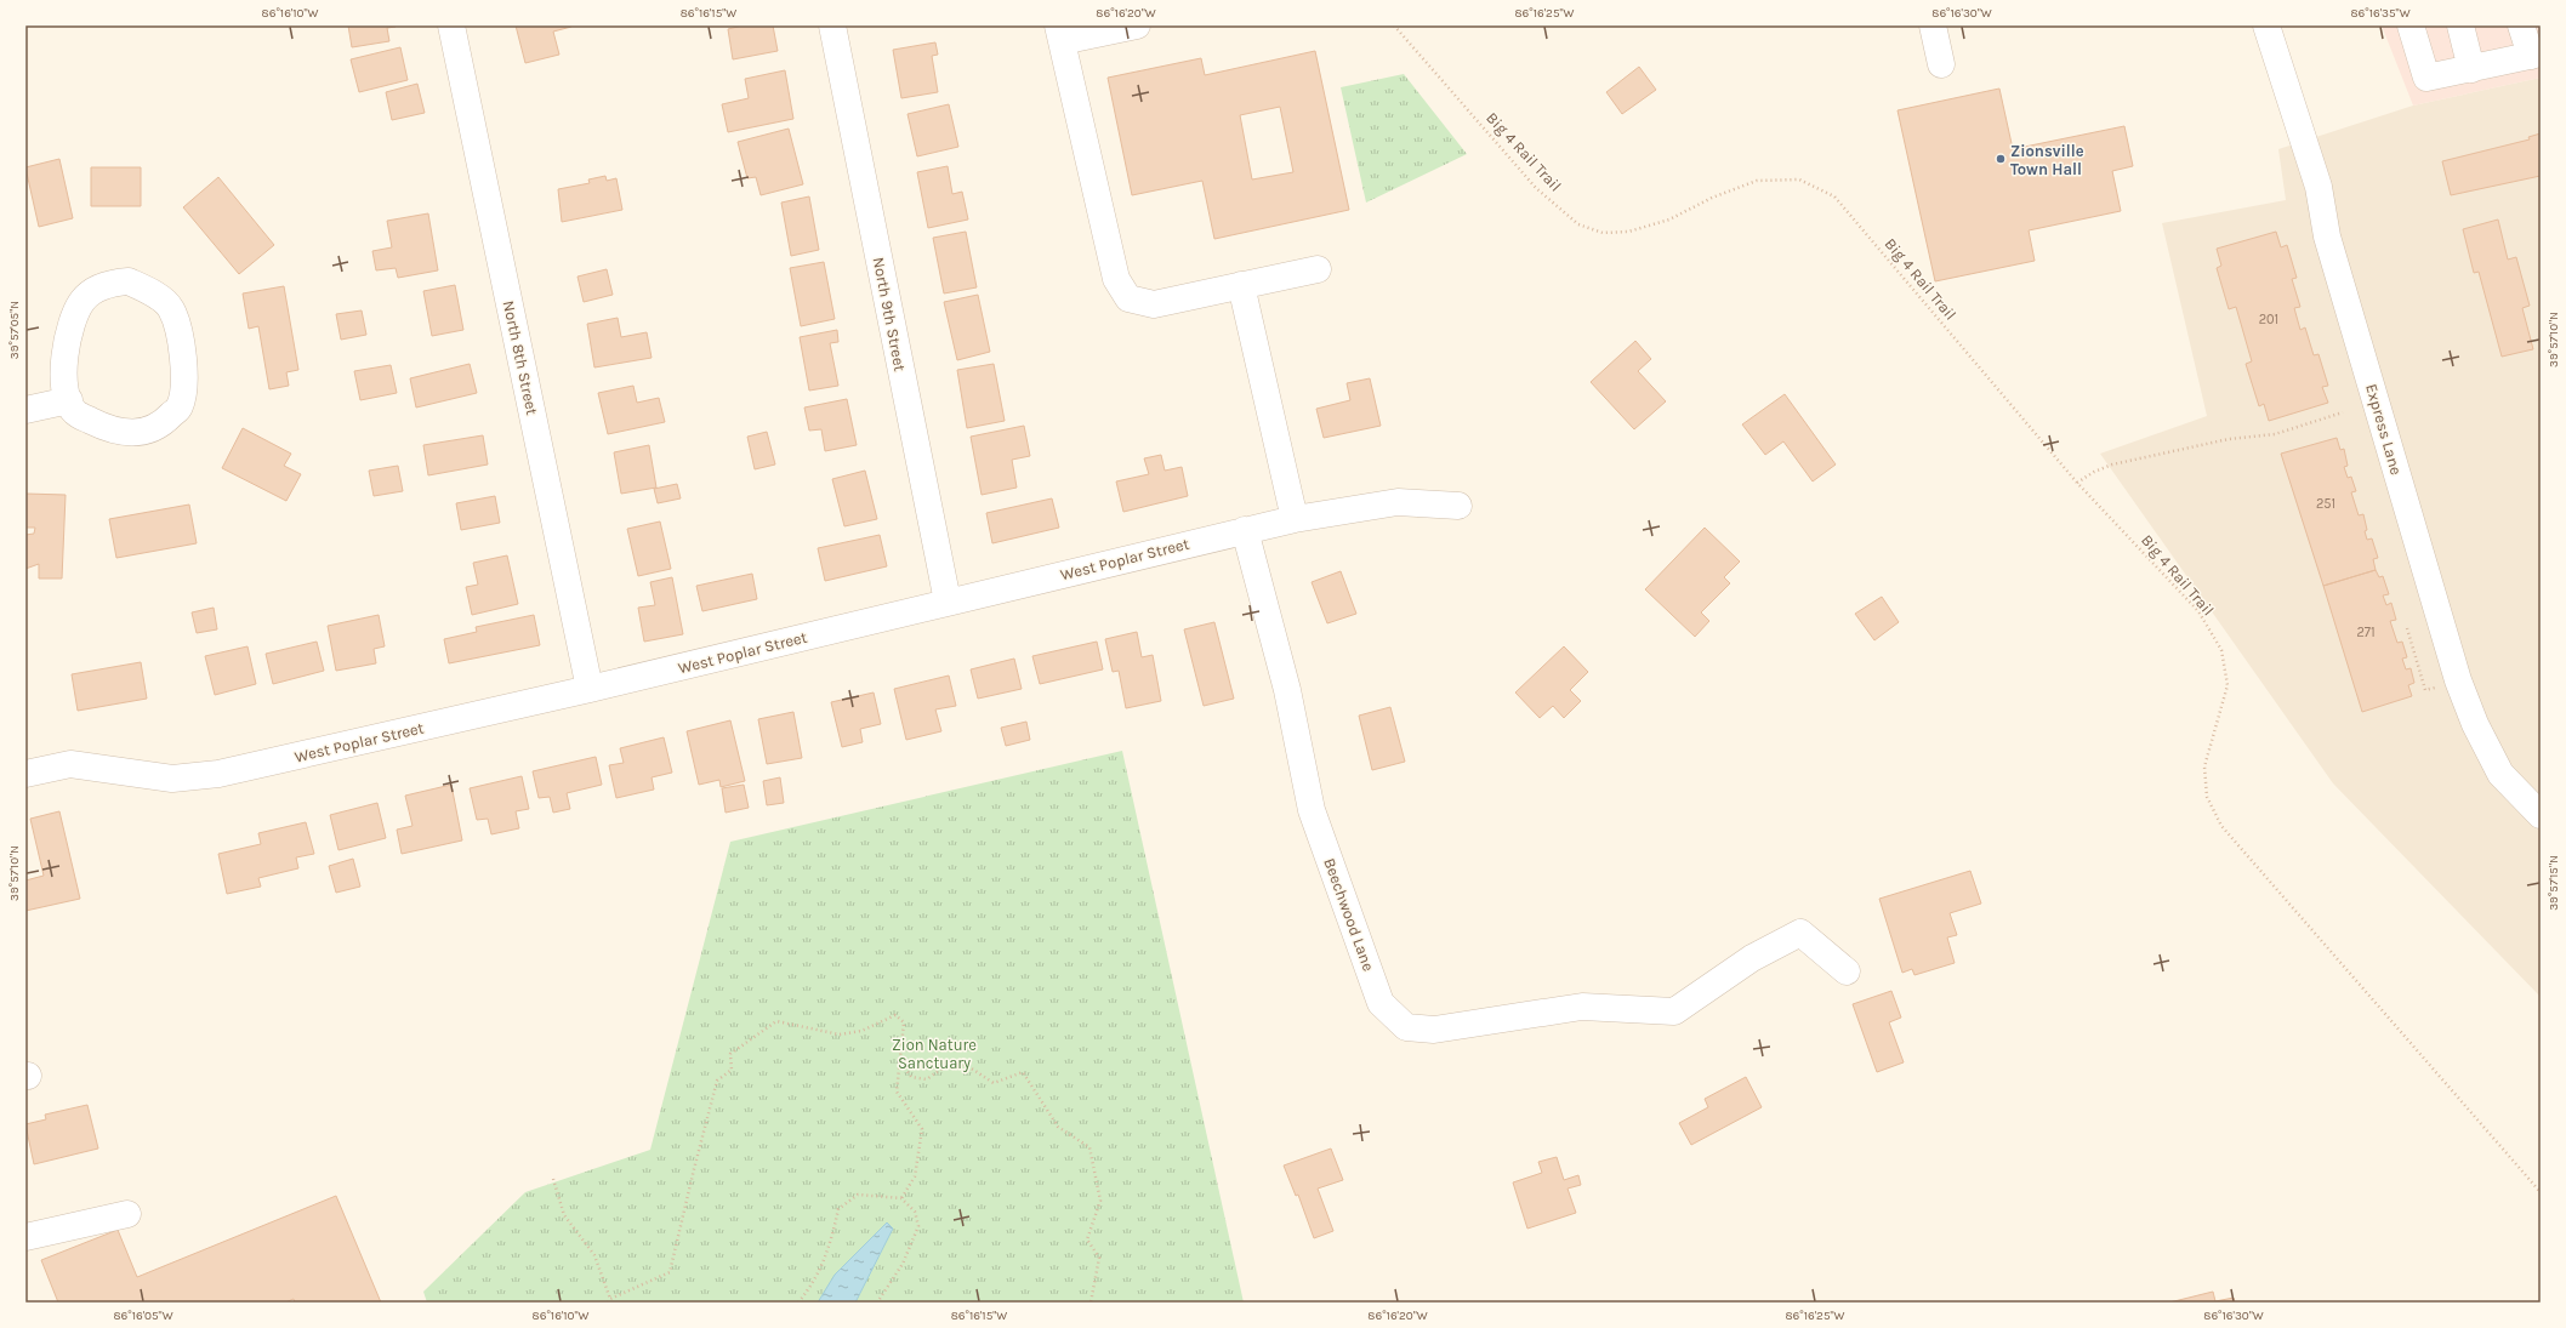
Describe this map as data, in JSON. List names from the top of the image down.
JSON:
{
  "streets": {
    "street": [
      "North 9th Street",
      "North 8th Street",
      "Express Lane",
      "West Poplar Street",
      "Beechwood Lane"
    ],
    "path": ["Big 4 Rail Trail"]
  },
  "crossings": [
    ["North 9th Street", "West Poplar Street"],
    ["North 8th Street", "West Poplar Street"],
    ["West Poplar Street", "Beechwood Lane"]
  ],
  "parks": ["Zion Nature Sanctuary"],
  "places": ["Zionsville Town Hall"],
  "house_numbers": ["201", "251", "271"],
  "coordinates": [
    "86°16'10\"W",
    "86°16'15\"W",
    "86°16'20\"W",
    "86°16'25\"W",
    "86°16'30\"W",
    "86°16'35\"W",
    "39°57'05\"N",
    "39°57'10\"N",
    "39°57'15\"N",
    "86°16'05\"W"
  ]
}
